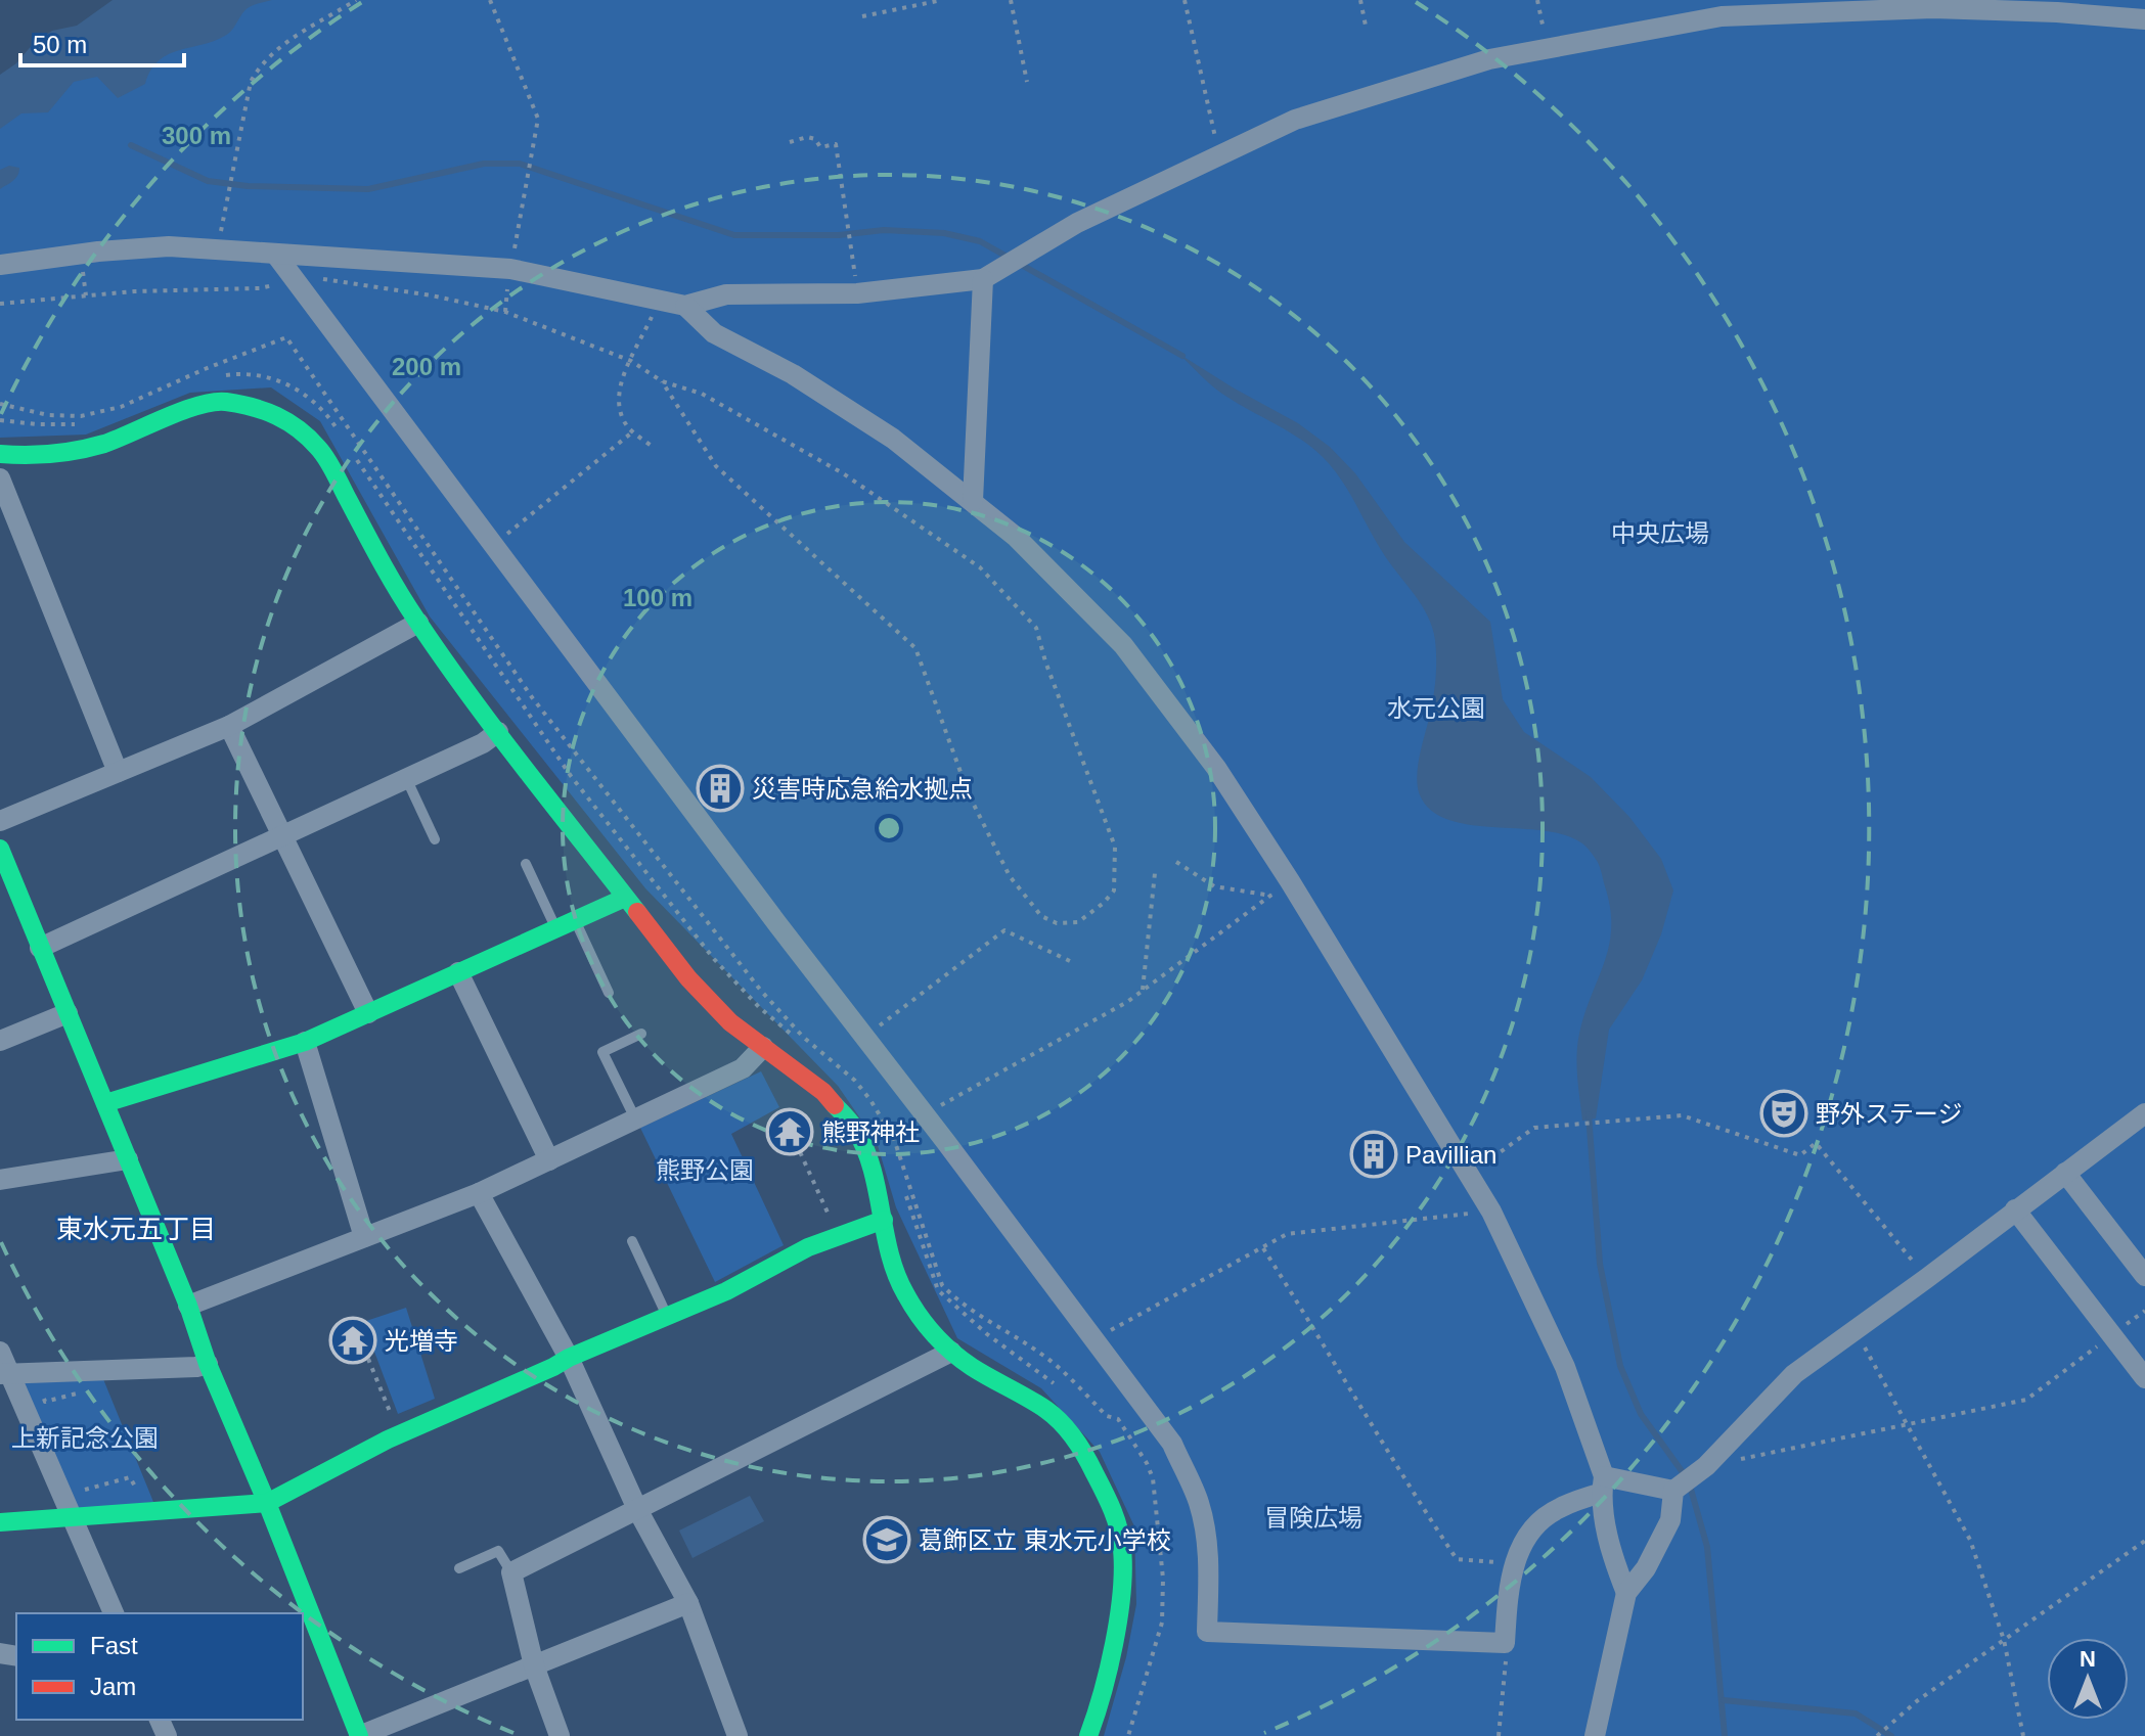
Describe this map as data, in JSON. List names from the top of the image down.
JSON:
{
  "districts": ["東水元五丁目"],
  "parks": [
    "中央広場",
    "水元公園",
    "熊野公園",
    "上新記念公園",
    "冒険広場"
  ],
  "places": {
    "building": ["災害時応急給水拠点", "Pavillian"],
    "theatre": ["野外ステージ"],
    "temple": ["熊野神社", "光増寺"],
    "school or university": ["葛飾区立 東水元小学校"]
  },
  "legend": ["Fast", "Jam"],
  "scale_bar": "50 m",
  "north": "top",
  "rings": ["300 m", "200 m", "100 m"]
}
